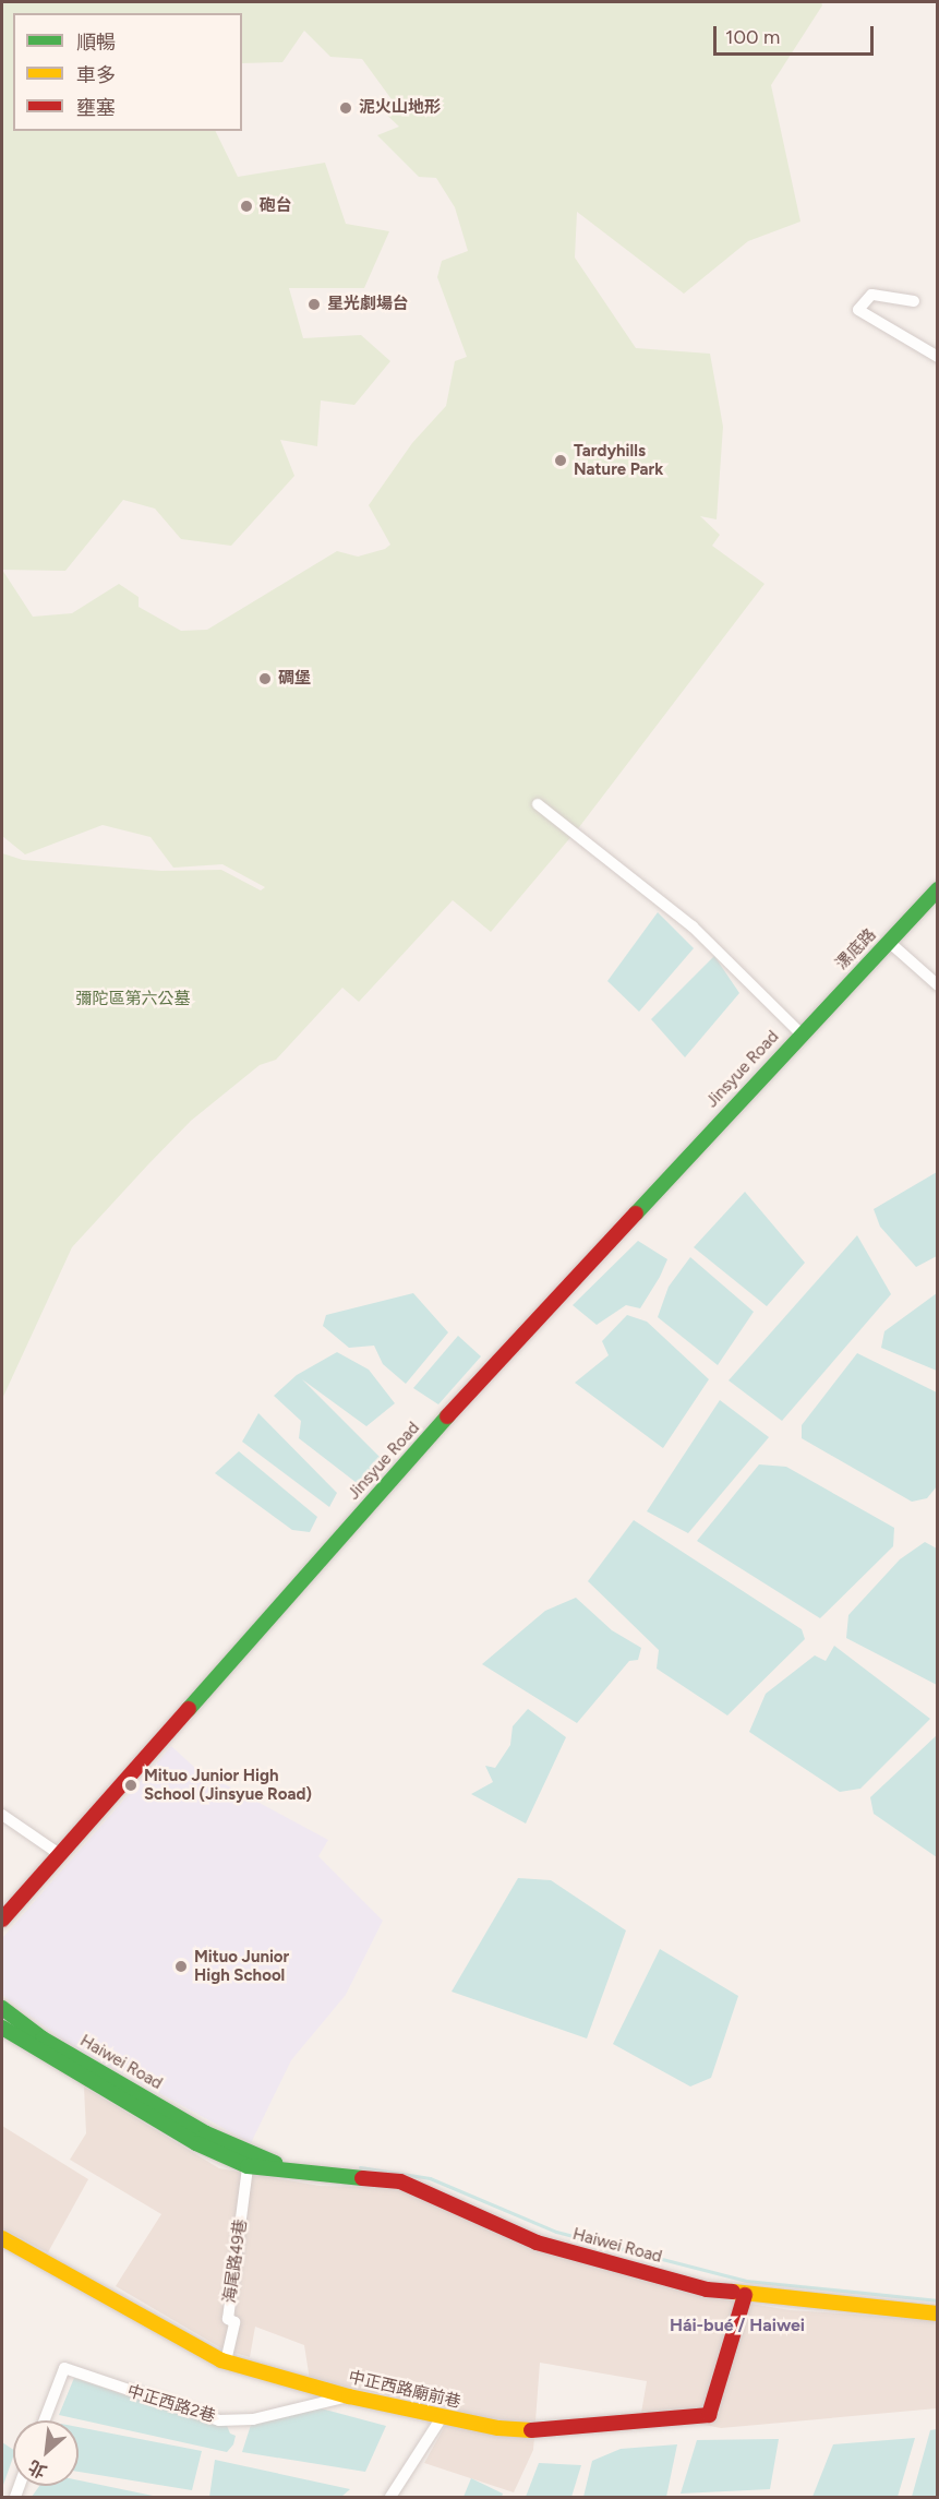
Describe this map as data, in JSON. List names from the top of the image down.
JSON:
{
  "streets": {
    "street": [
      "漯底路",
      "Jinsyue Road",
      "Haiwei Road",
      "海尾路49巷",
      "中正西路廟前巷",
      "中正西路2巷"
    ]
  },
  "crossings": [
    ["漯底路", "Jinsyue Road"],
    ["Haiwei Road", "海尾路49巷"],
    ["Haiwei Road", "中正西路廟前巷"],
    ["海尾路49巷", "中正西路廟前巷"],
    ["中正西路廟前巷", "中正西路2巷"]
  ],
  "districts": ["Hái-bué / Haiwei"],
  "parks": ["彌陀區第六公墓"],
  "places": [
    "泥火山地形",
    "砲台",
    "星光劇場台",
    "Tardyhills Nature Park",
    "碉堡",
    "Mituo Junior High School (Jinsyue Road)",
    "Mituo Junior High School"
  ],
  "legend": ["順暢", "車多", "壅塞"],
  "scale_bar": "100 m",
  "north": "bottom left"
}
